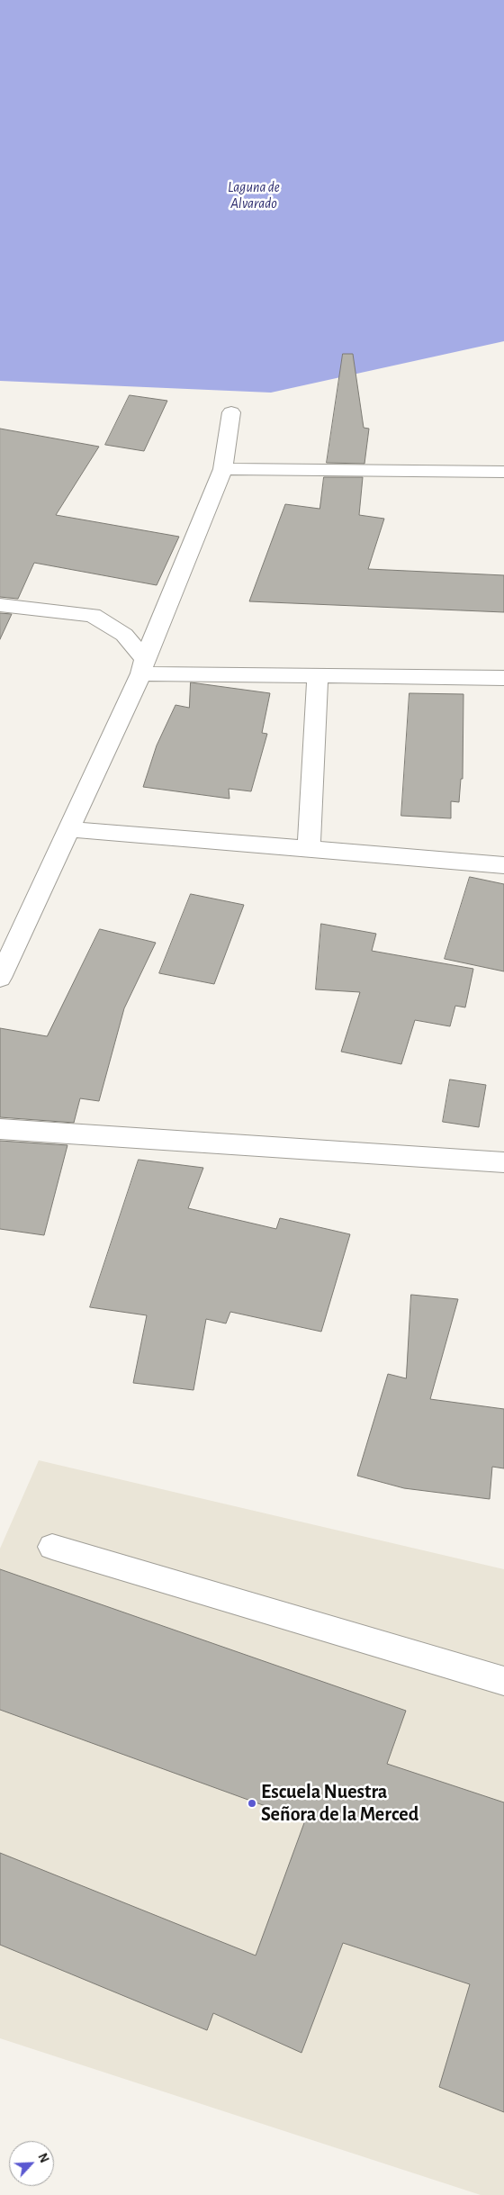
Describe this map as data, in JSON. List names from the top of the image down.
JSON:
{
  "water": ["Laguna de Alvarado"],
  "places": ["Escuela Nuestra Señora de la Merced"],
  "north": "top right"
}
